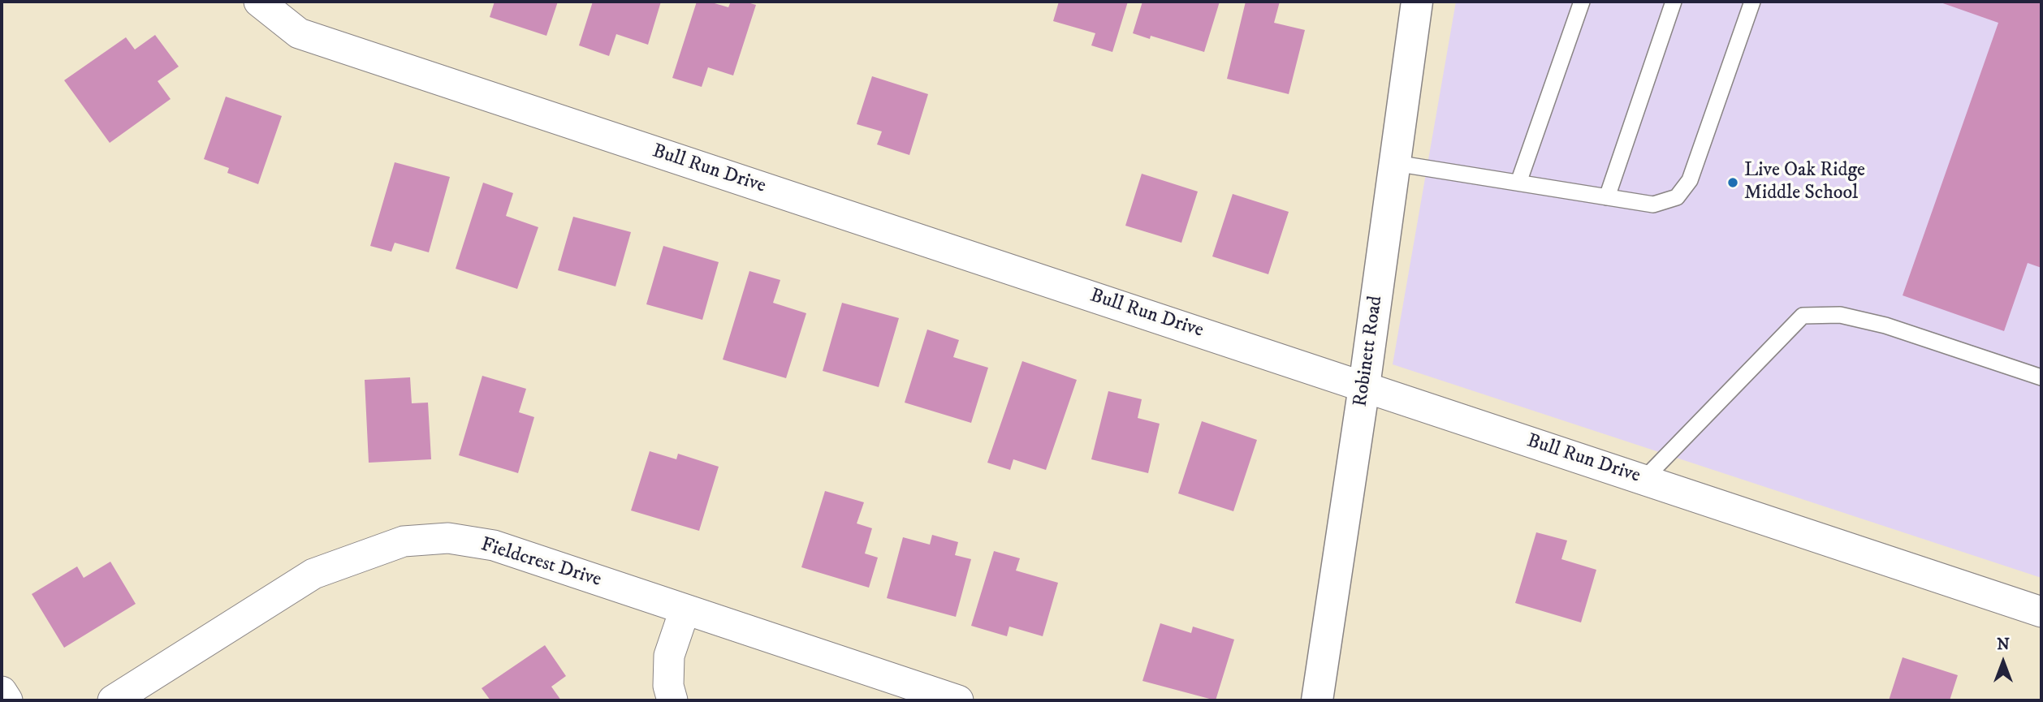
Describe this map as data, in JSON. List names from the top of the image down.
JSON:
{
  "streets": {
    "street": ["Bull Run Drive", "Robinett Road", "Fieldcrest Drive"]
  },
  "crossings": [
    ["Bull Run Drive", "Robinett Road"]
  ],
  "places": ["Live Oak Ridge Middle School"],
  "north": "top"
}
